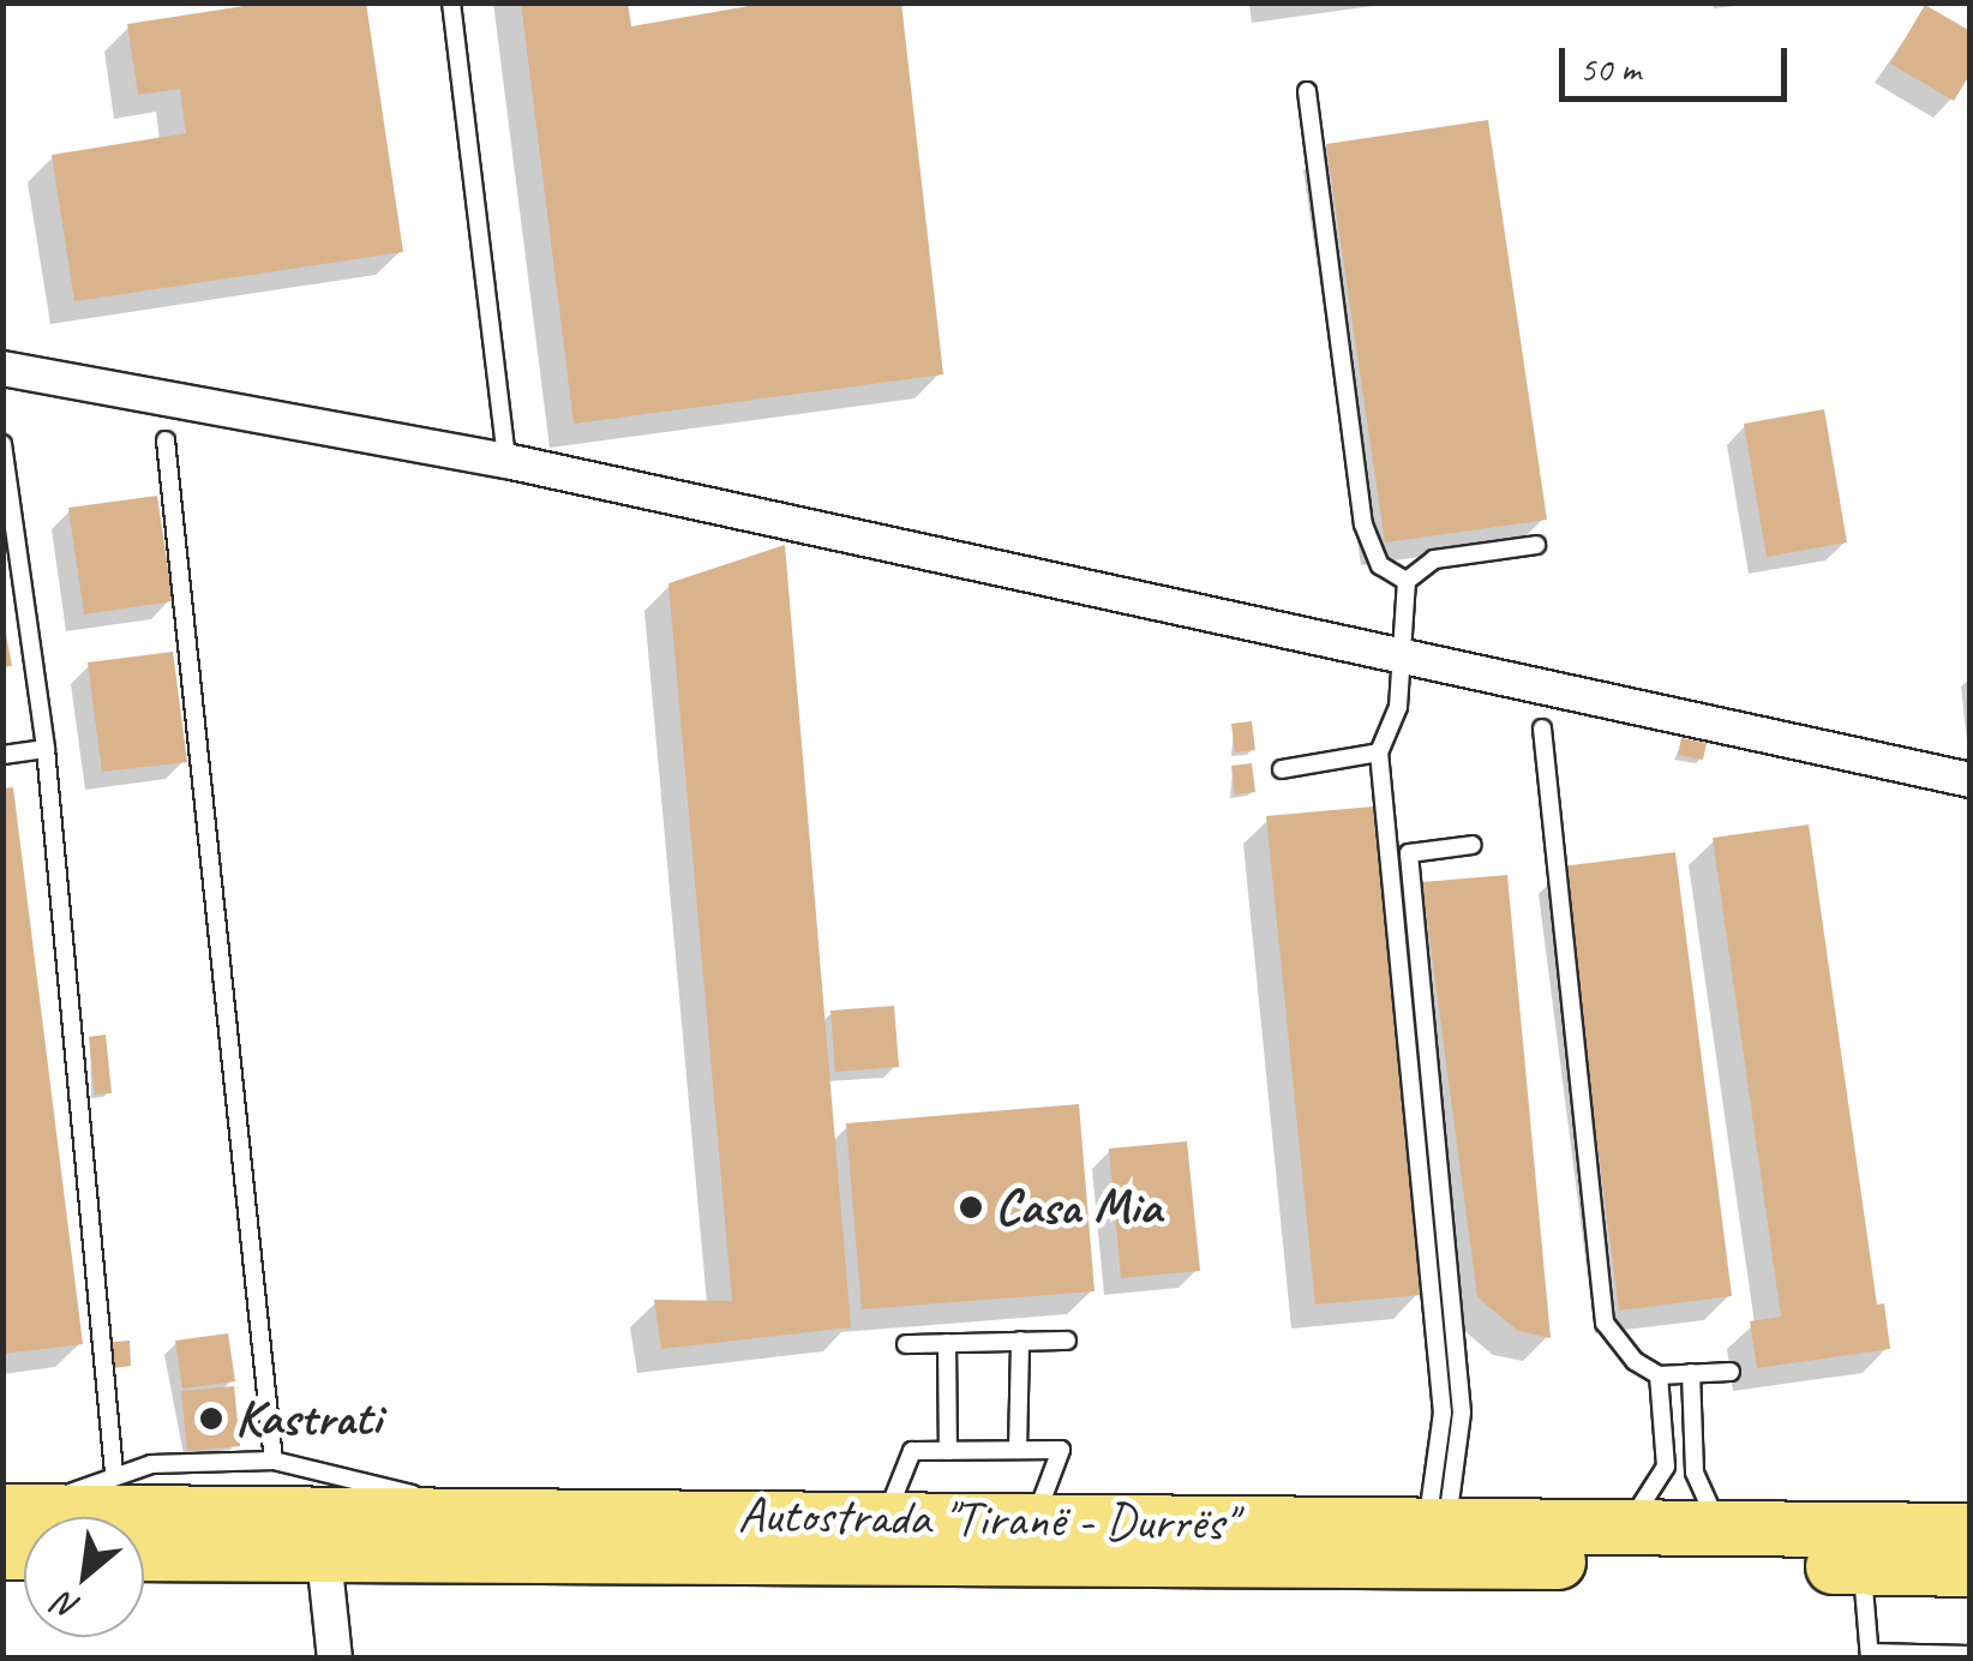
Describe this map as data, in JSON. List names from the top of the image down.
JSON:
{
  "streets": {
    "highway": ["Autostrada \"Tiranë - Durrës\""]
  },
  "places": ["Casa Mia", "Kastrati"],
  "scale_bar": "50 m",
  "north": "bottom left"
}
